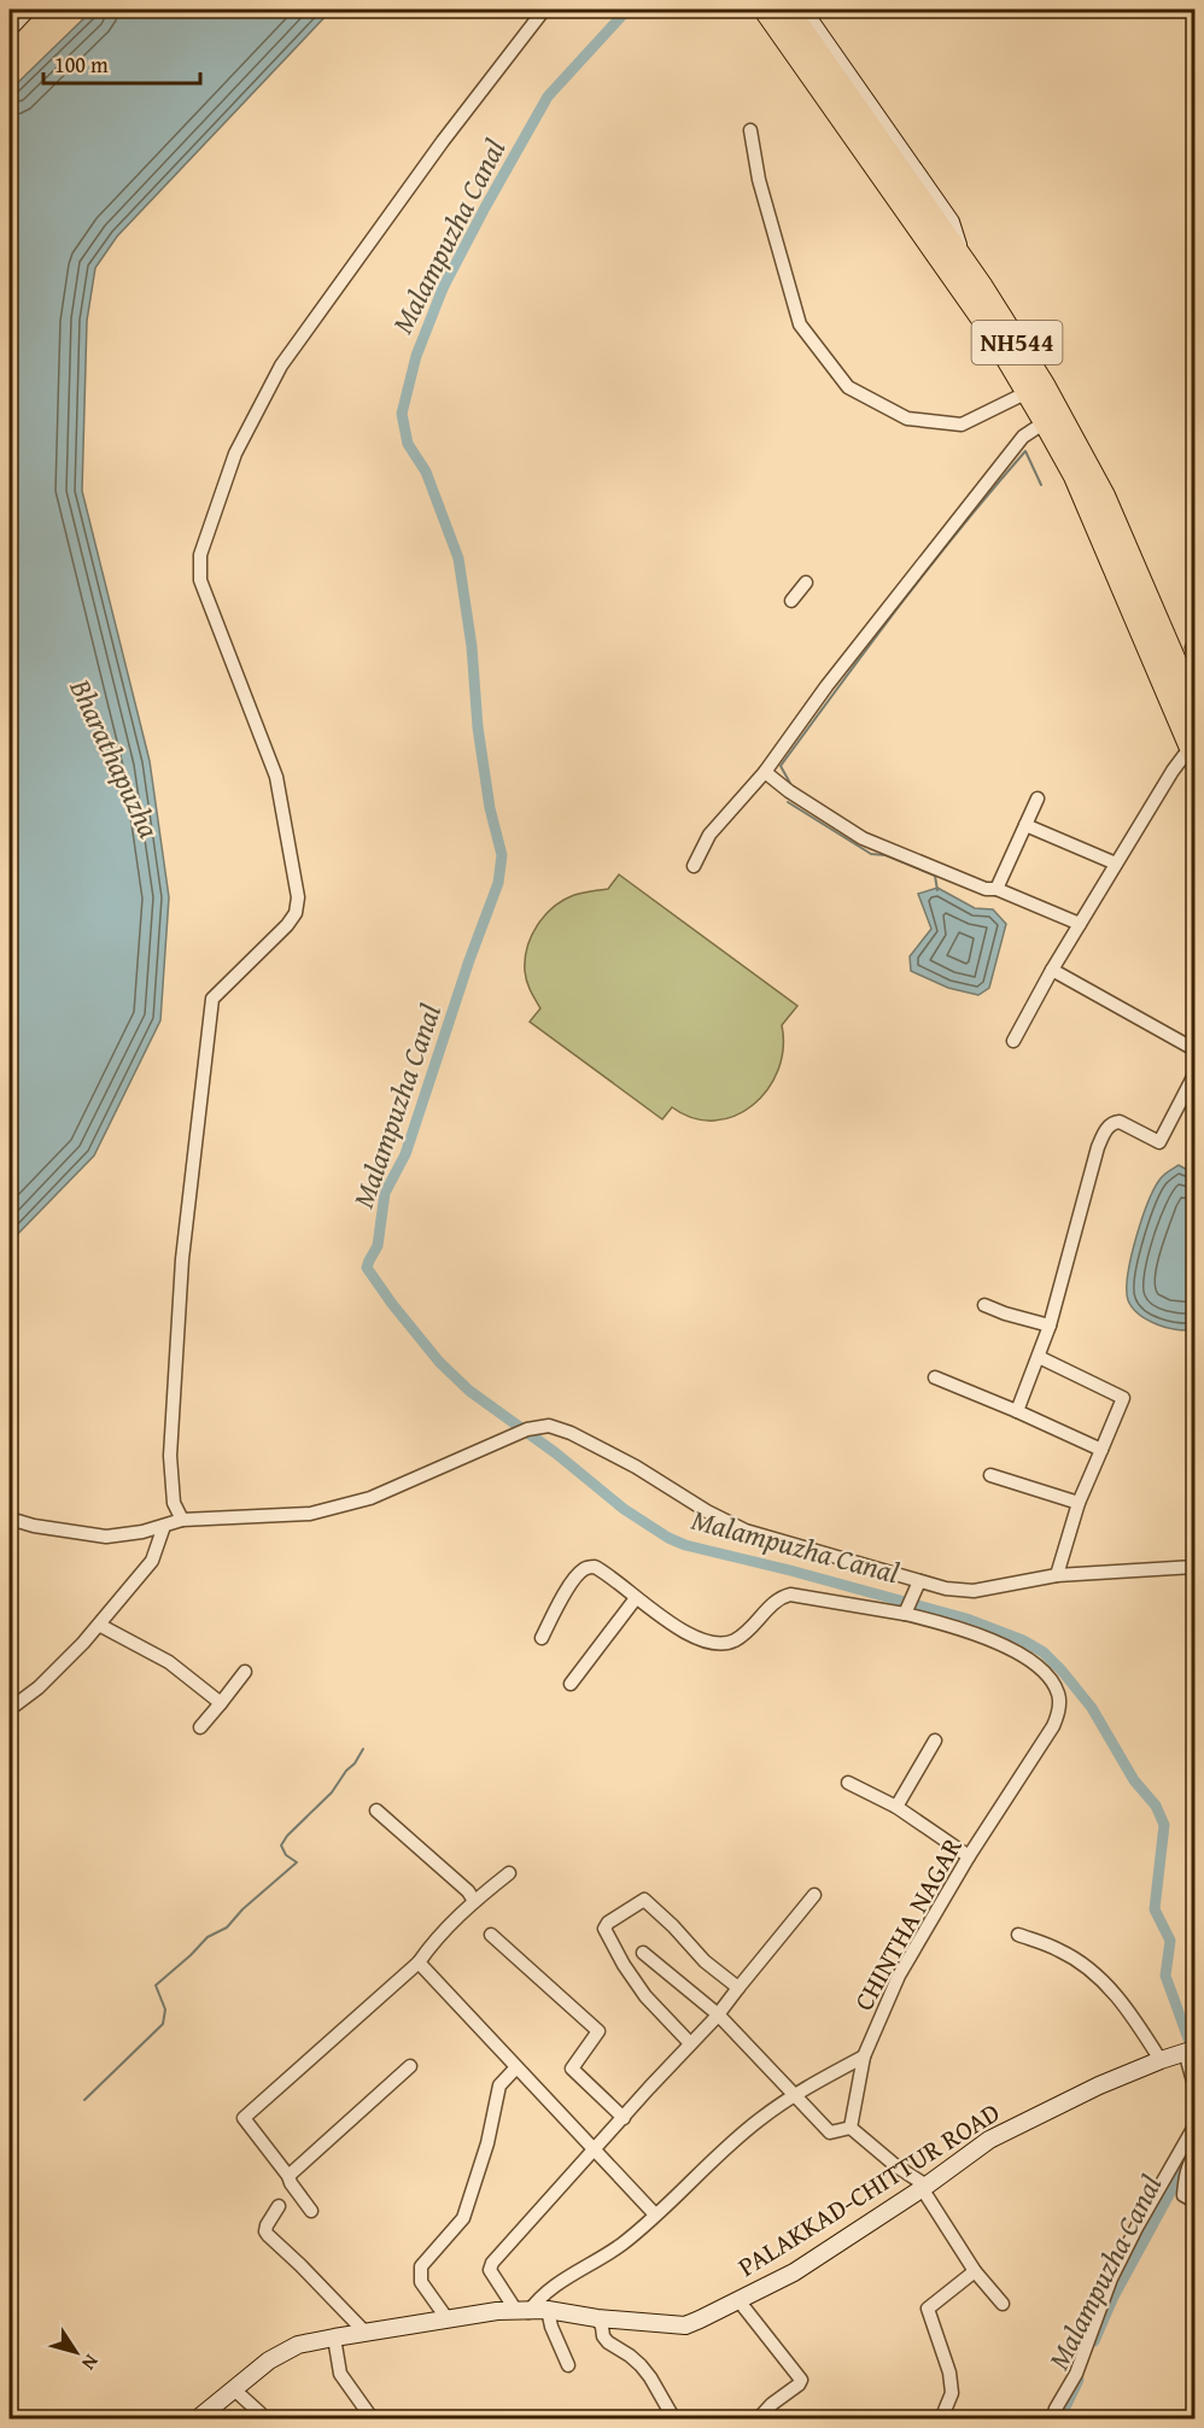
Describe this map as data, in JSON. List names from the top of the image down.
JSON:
{
  "streets": {
    "highway": ["NH544"],
    "main road": ["PALAKKAD-CHITTUR ROAD"],
    "street": ["CHINTHA NAGAR"]
  },
  "water": ["Malampuzha Canal", "Bharathapuzha"],
  "scale_bar": "100 m",
  "north": "bottom right"
}
